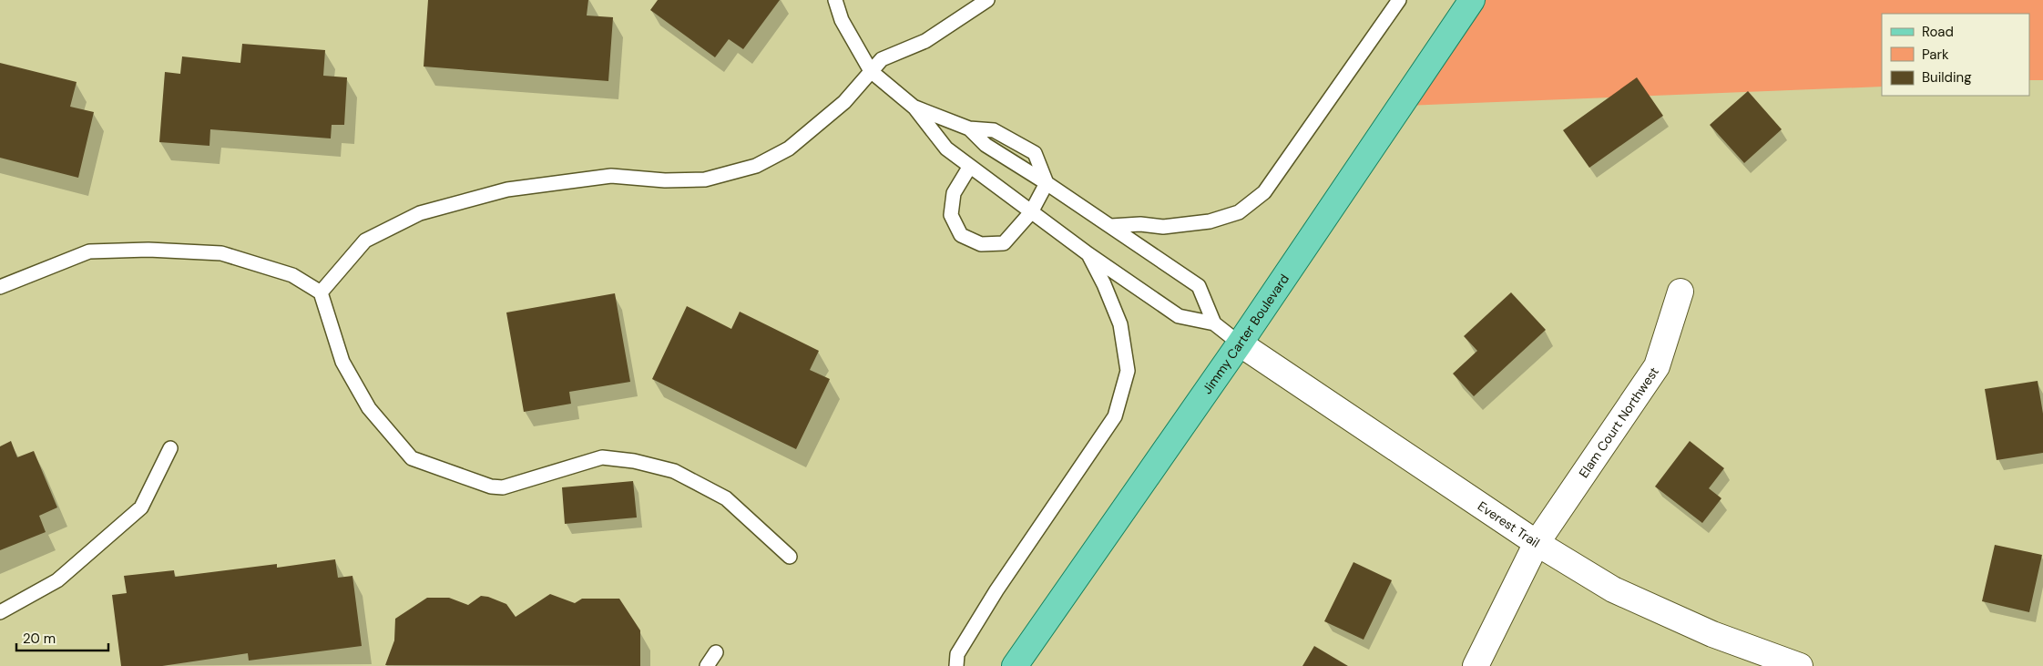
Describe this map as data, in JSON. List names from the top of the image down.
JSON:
{
  "streets": {
    "main road": ["Jimmy Carter Boulevard"],
    "street": ["Elam Court Northwest", "Everest Trail"]
  },
  "crossings": [
    ["Jimmy Carter Boulevard", "Everest Trail"],
    ["Elam Court Northwest", "Everest Trail"]
  ],
  "legend": ["Road", "Park", "Building"],
  "scale_bar": "20 m"
}
